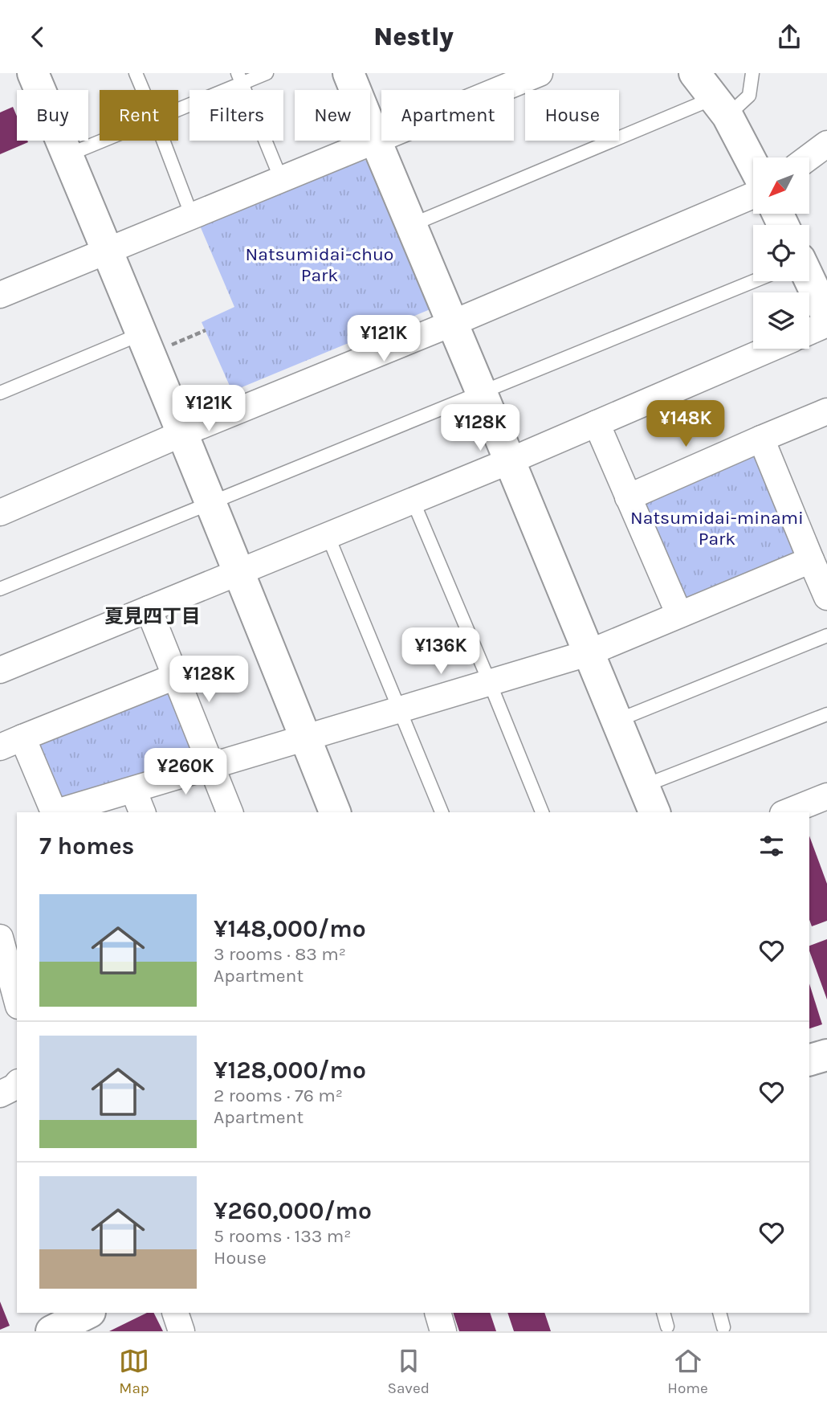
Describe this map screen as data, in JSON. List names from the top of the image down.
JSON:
{
  "districts": ["夏見四丁目"],
  "parks": ["Natsumidai-chuo Park", "Natsumidai-minami Park"],
  "north": "bottom left",
  "page": {
    "header": "Nestly",
    "chip": [
      "Buy",
      "Rent",
      "Filters",
      "New",
      "Apartment",
      "House"
    ],
    "price": [
      "¥121K",
      "¥121K",
      "¥148K",
      "¥128K",
      "¥136K",
      "¥128K",
      "¥260K"
    ],
    "heading": "7 homes",
    "list": [
      {
        "name": "¥148,000/mo",
        "note": "3 rooms · 83 m² · Apartment"
      },
      {
        "name": "¥128,000/mo",
        "note": "2 rooms · 76 m² · Apartment"
      },
      {
        "name": "¥260,000/mo",
        "note": "5 rooms · 133 m² · House"
      }
    ],
    "tabs": ["Map", "Saved", "Home"]
  }
}
